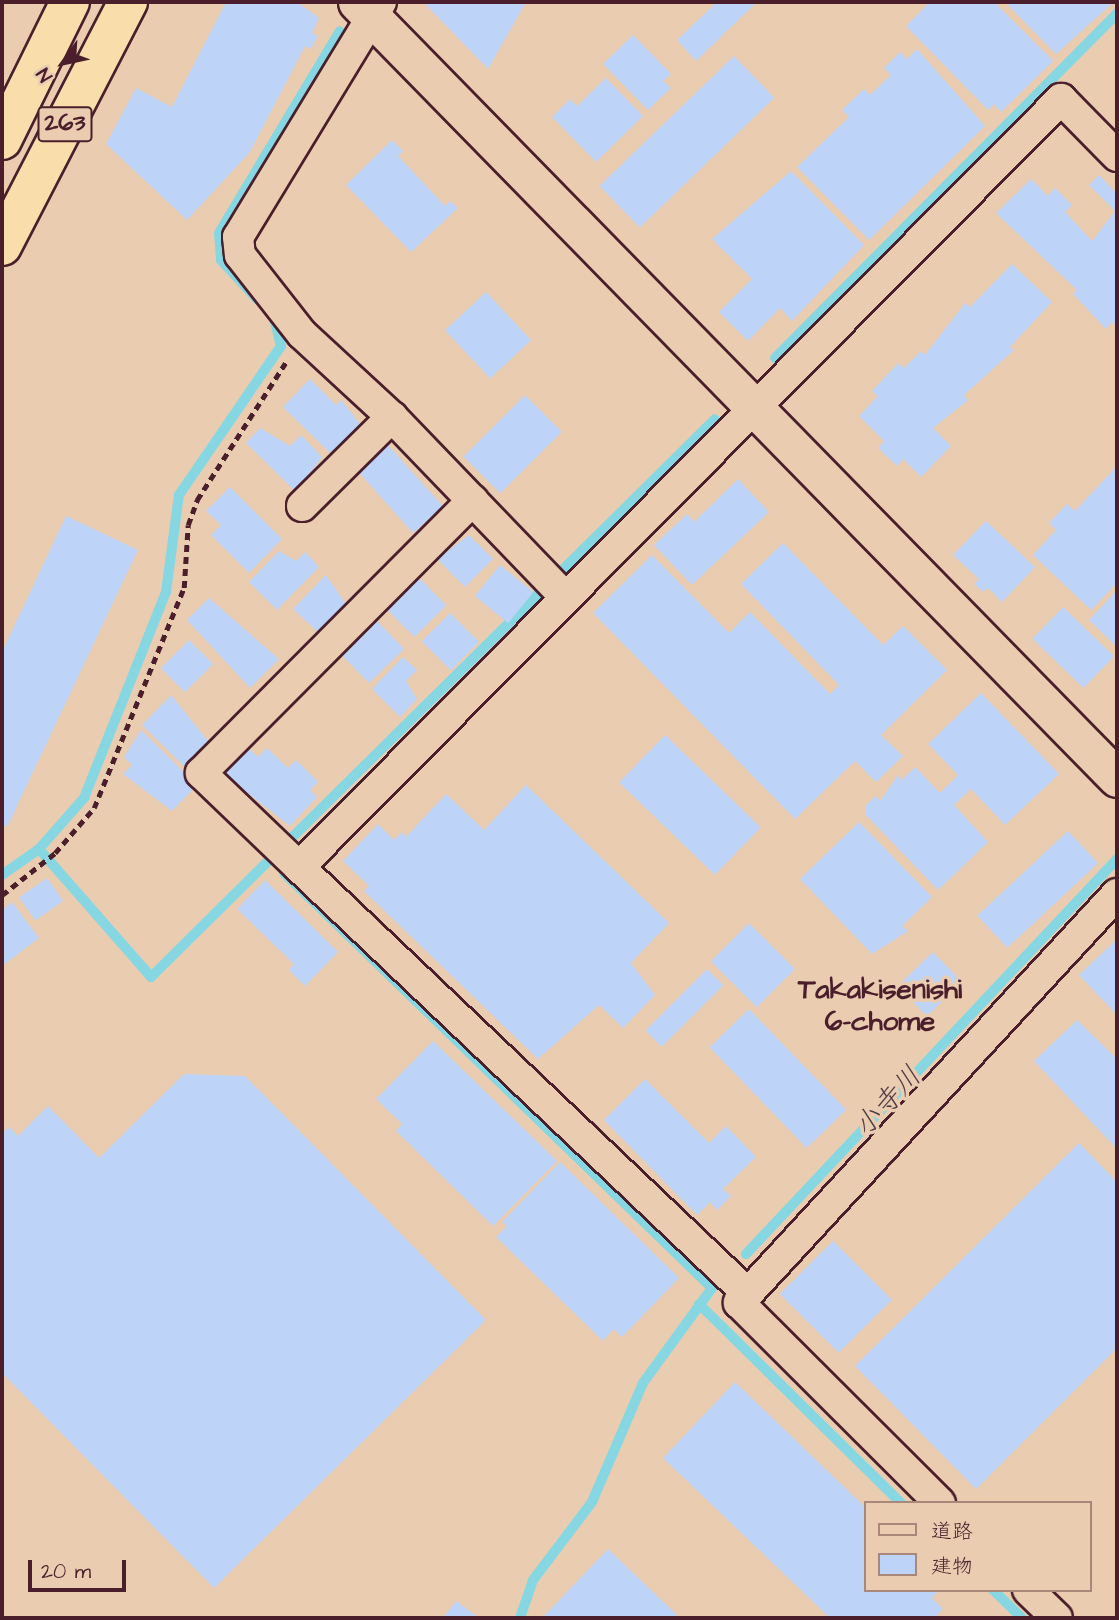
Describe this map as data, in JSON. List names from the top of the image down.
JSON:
{
  "streets": {
    "highway": ["263"]
  },
  "districts": ["Takakisenishi 6-chome"],
  "water": ["小寺川"],
  "legend": ["道路", "建物"],
  "scale_bar": "20 m",
  "north": "bottom left"
}
